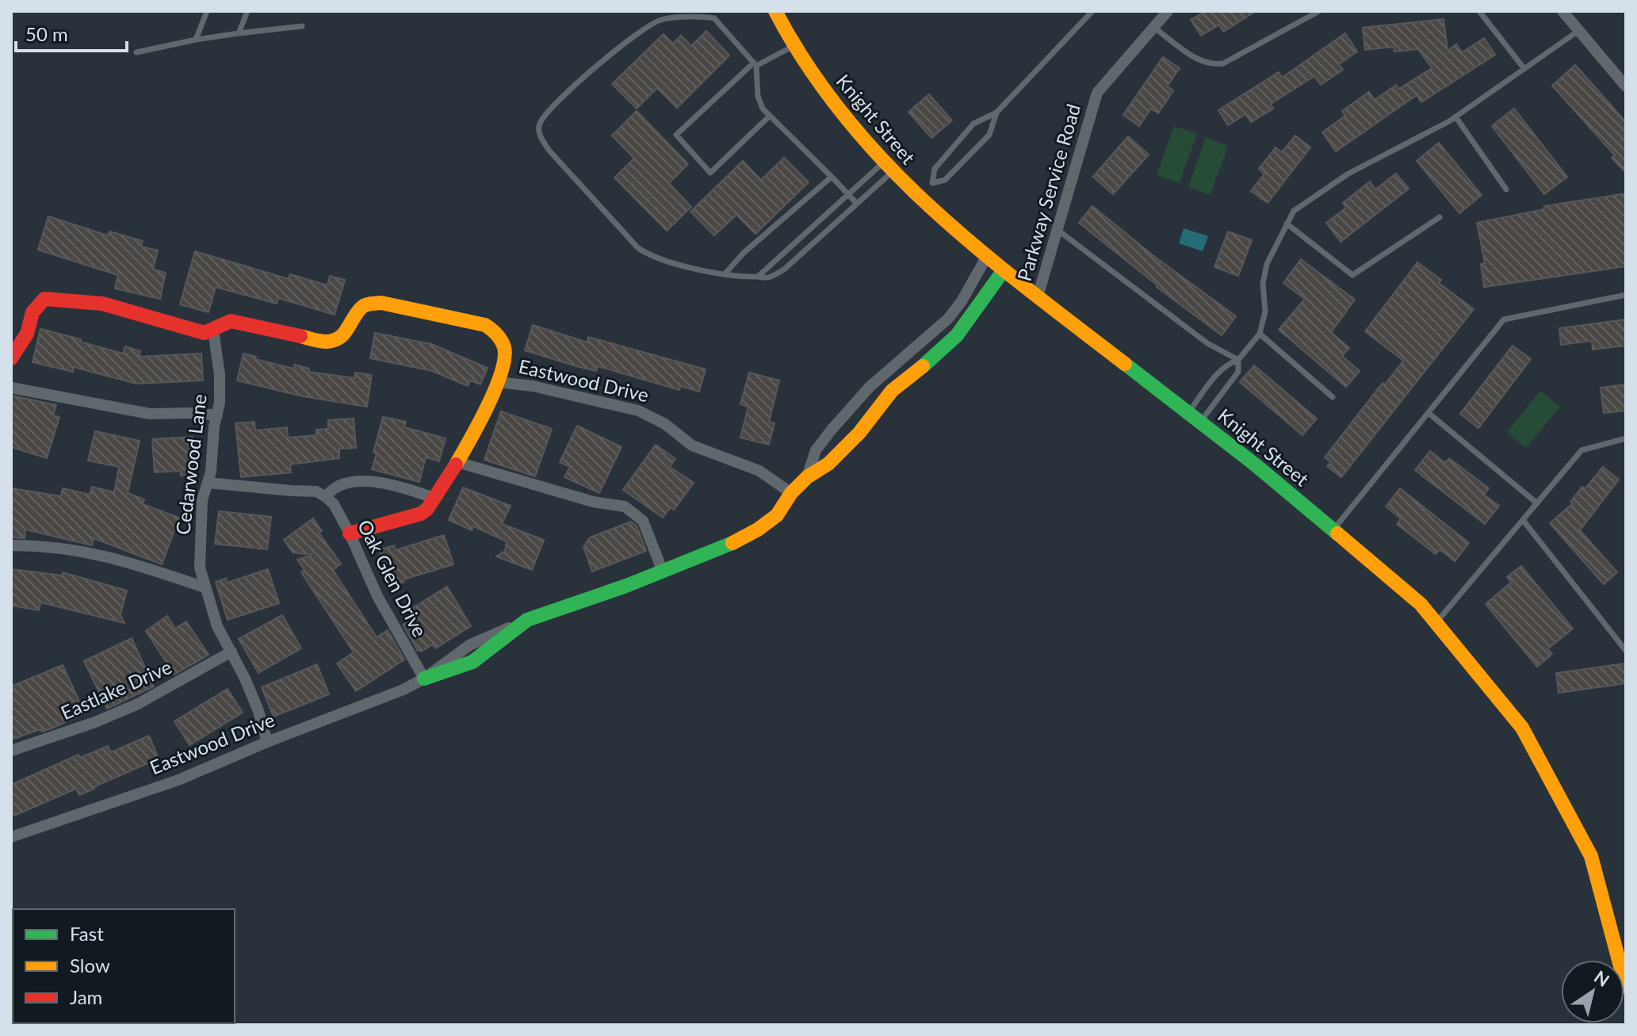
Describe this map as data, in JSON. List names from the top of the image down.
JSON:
{
  "streets": {
    "street": [
      "Knight Street",
      "Parkway Service Road",
      "Eastwood Drive",
      "Cedarwood Lane",
      "Oak Glen Drive",
      "Eastlake Drive"
    ]
  },
  "crossings": [
    ["Knight Street", "Parkway Service Road"],
    ["Knight Street", "Eastwood Drive"],
    ["Eastwood Drive", "Cedarwood Lane"],
    ["Eastwood Drive", "Oak Glen Drive"],
    ["Cedarwood Lane", "Eastlake Drive"]
  ],
  "legend": ["Fast", "Slow", "Jam"],
  "scale_bar": "50 m",
  "north": "top right"
}
